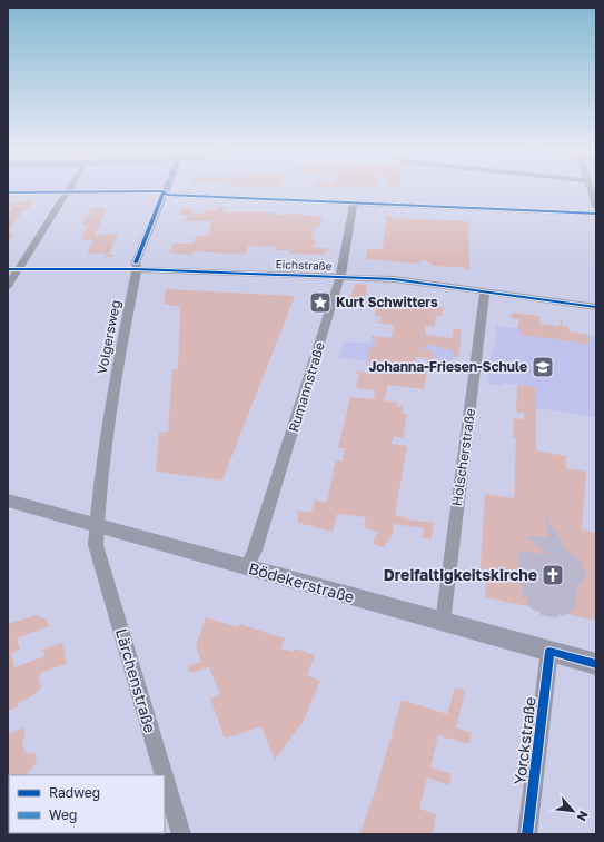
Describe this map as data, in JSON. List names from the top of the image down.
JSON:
{
  "streets": {
    "main road": ["Bödekerstraße"],
    "street": [
      "Eichstraße",
      "Volgersweg",
      "Rumannstraße",
      "Holscherstraße",
      "Lärchenstraße",
      "Yorckstraße"
    ]
  },
  "crossings": [
    ["Eichstraße", "Volgersweg"],
    ["Eichstraße", "Rumannstraße"],
    ["Eichstraße", "Holscherstraße"],
    ["Volgersweg", "Bödekerstraße"],
    ["Volgersweg", "Lärchenstraße"],
    ["Rumannstraße", "Bödekerstraße"],
    ["Holscherstraße", "Bödekerstraße"],
    ["Bödekerstraße", "Lärchenstraße"],
    ["Bödekerstraße", "Yorckstraße"]
  ],
  "places": {
    "place": ["Kurt Schwitters"],
    "school or university": ["Johanna-Friesen-Schule"],
    "church": ["Dreifaltigkeitskirche"]
  },
  "legend": ["Radweg", "Weg"],
  "north": "bottom right"
}
